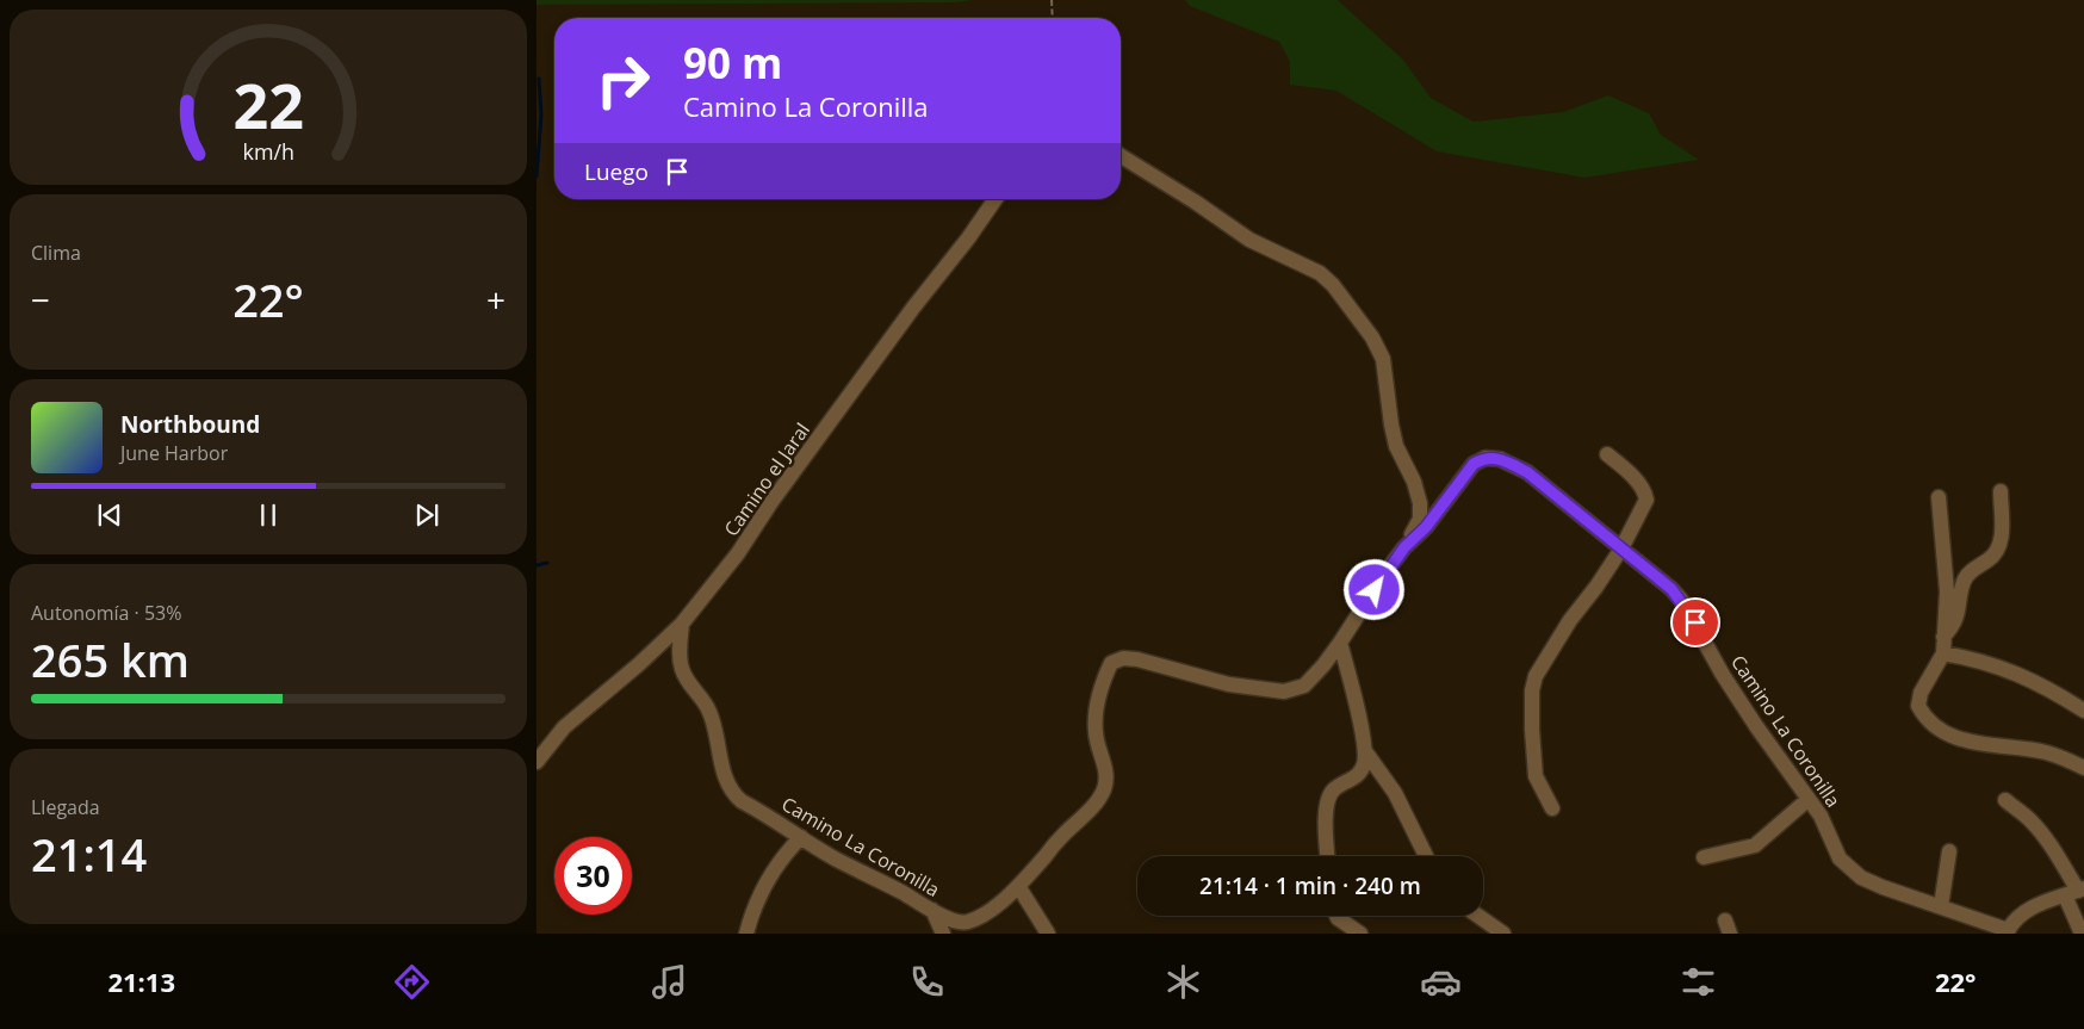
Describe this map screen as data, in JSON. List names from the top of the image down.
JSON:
{
  "streets": {
    "street": ["Camino el Jaral", "Camino La Coronilla"]
  },
  "crossings": [
    ["Camino el Jaral", "Camino La Coronilla"]
  ],
  "page": {
    "turn": ["90 m", "Camino La Coronilla"],
    "then": "Luego",
    "tile": [
      "Clima",
      ["Autonomía · 53%", "265 km"],
      ["Llegada", "21:14"]
    ],
    "heat": ["−", "22°", "+"],
    "song": ["Northbound", "June Harbor"],
    "limit": "30",
    "trip": "21:14 · 1 min · 240 m",
    "tabs": ["21:13", "22°"],
    "gauge": ["22", "km/h"]
  }
}
